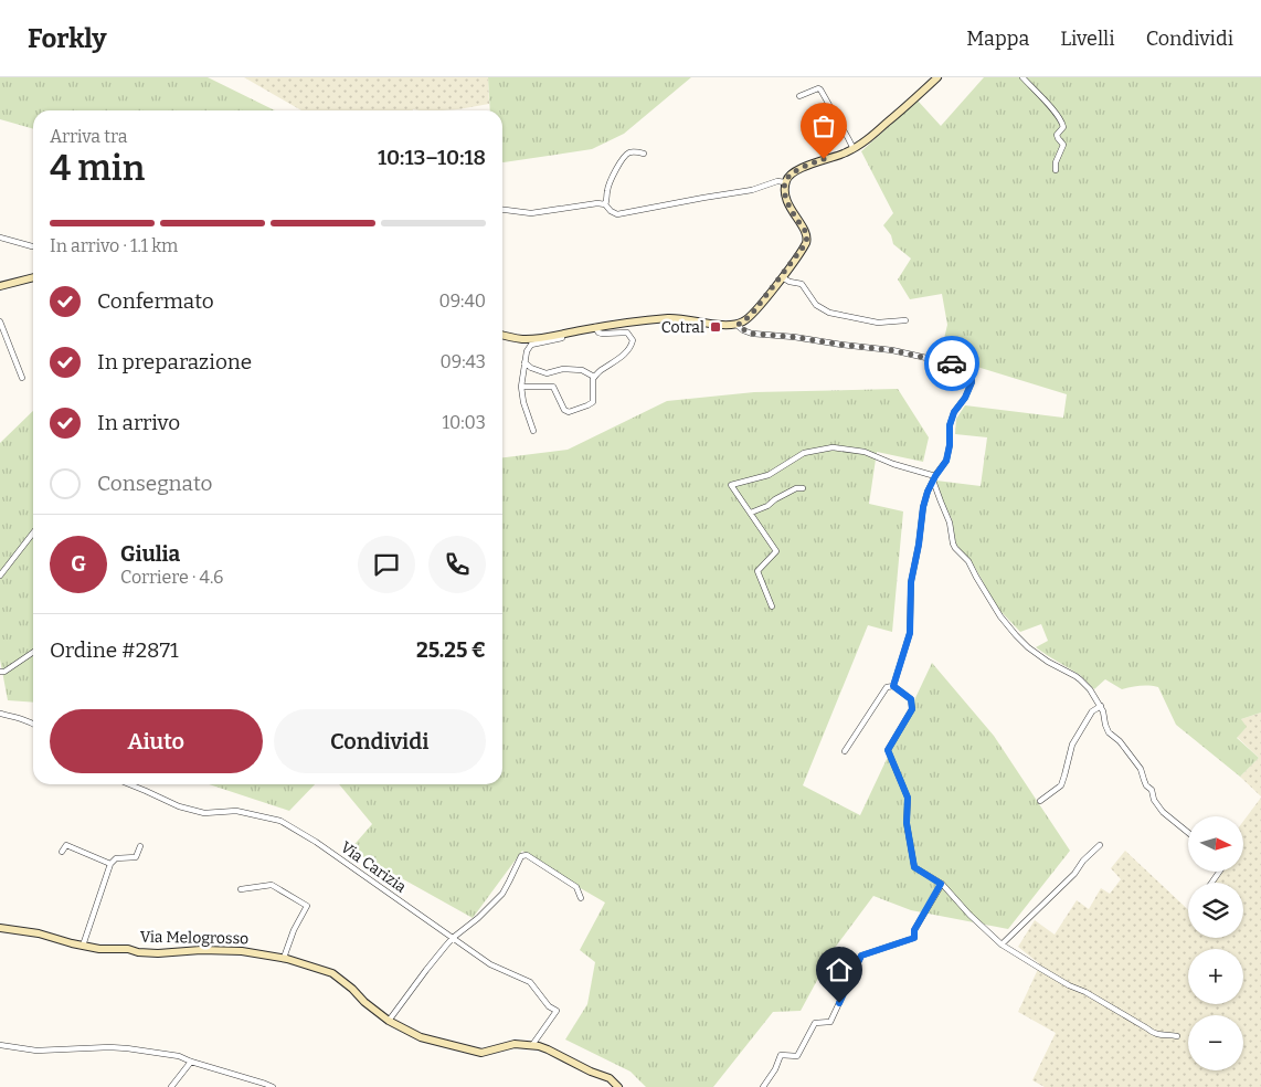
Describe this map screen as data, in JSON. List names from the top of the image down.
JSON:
{
  "streets": {
    "street": ["Via Carizia", "Via Melogrosso"]
  },
  "crossings": [
    ["Via Carizia", "Via Melogrosso"]
  ],
  "places": {
    "transit": ["Cotral"]
  },
  "north": "right",
  "page": {
    "header": "Forkly",
    "nav": ["Mappa", "Livelli", "Condividi"],
    "heading": ["4 min", "Arriva tra", "10:13–10:18"],
    "panel": [
      "Giulia",
      "Corriere · 4.6",
      "Ordine #2871",
      "25.25 €"
    ],
    "bar": "In arrivo · 1.1 km",
    "list": [
      ["Confermato", "09:40"],
      ["In preparazione", "09:43"],
      ["In arrivo", "10:03"],
      "Consegnato"
    ],
    "round": "G",
    "buttons": ["Aiuto", "Condividi"],
    "map_buttons": ["+", "−"]
  }
}
